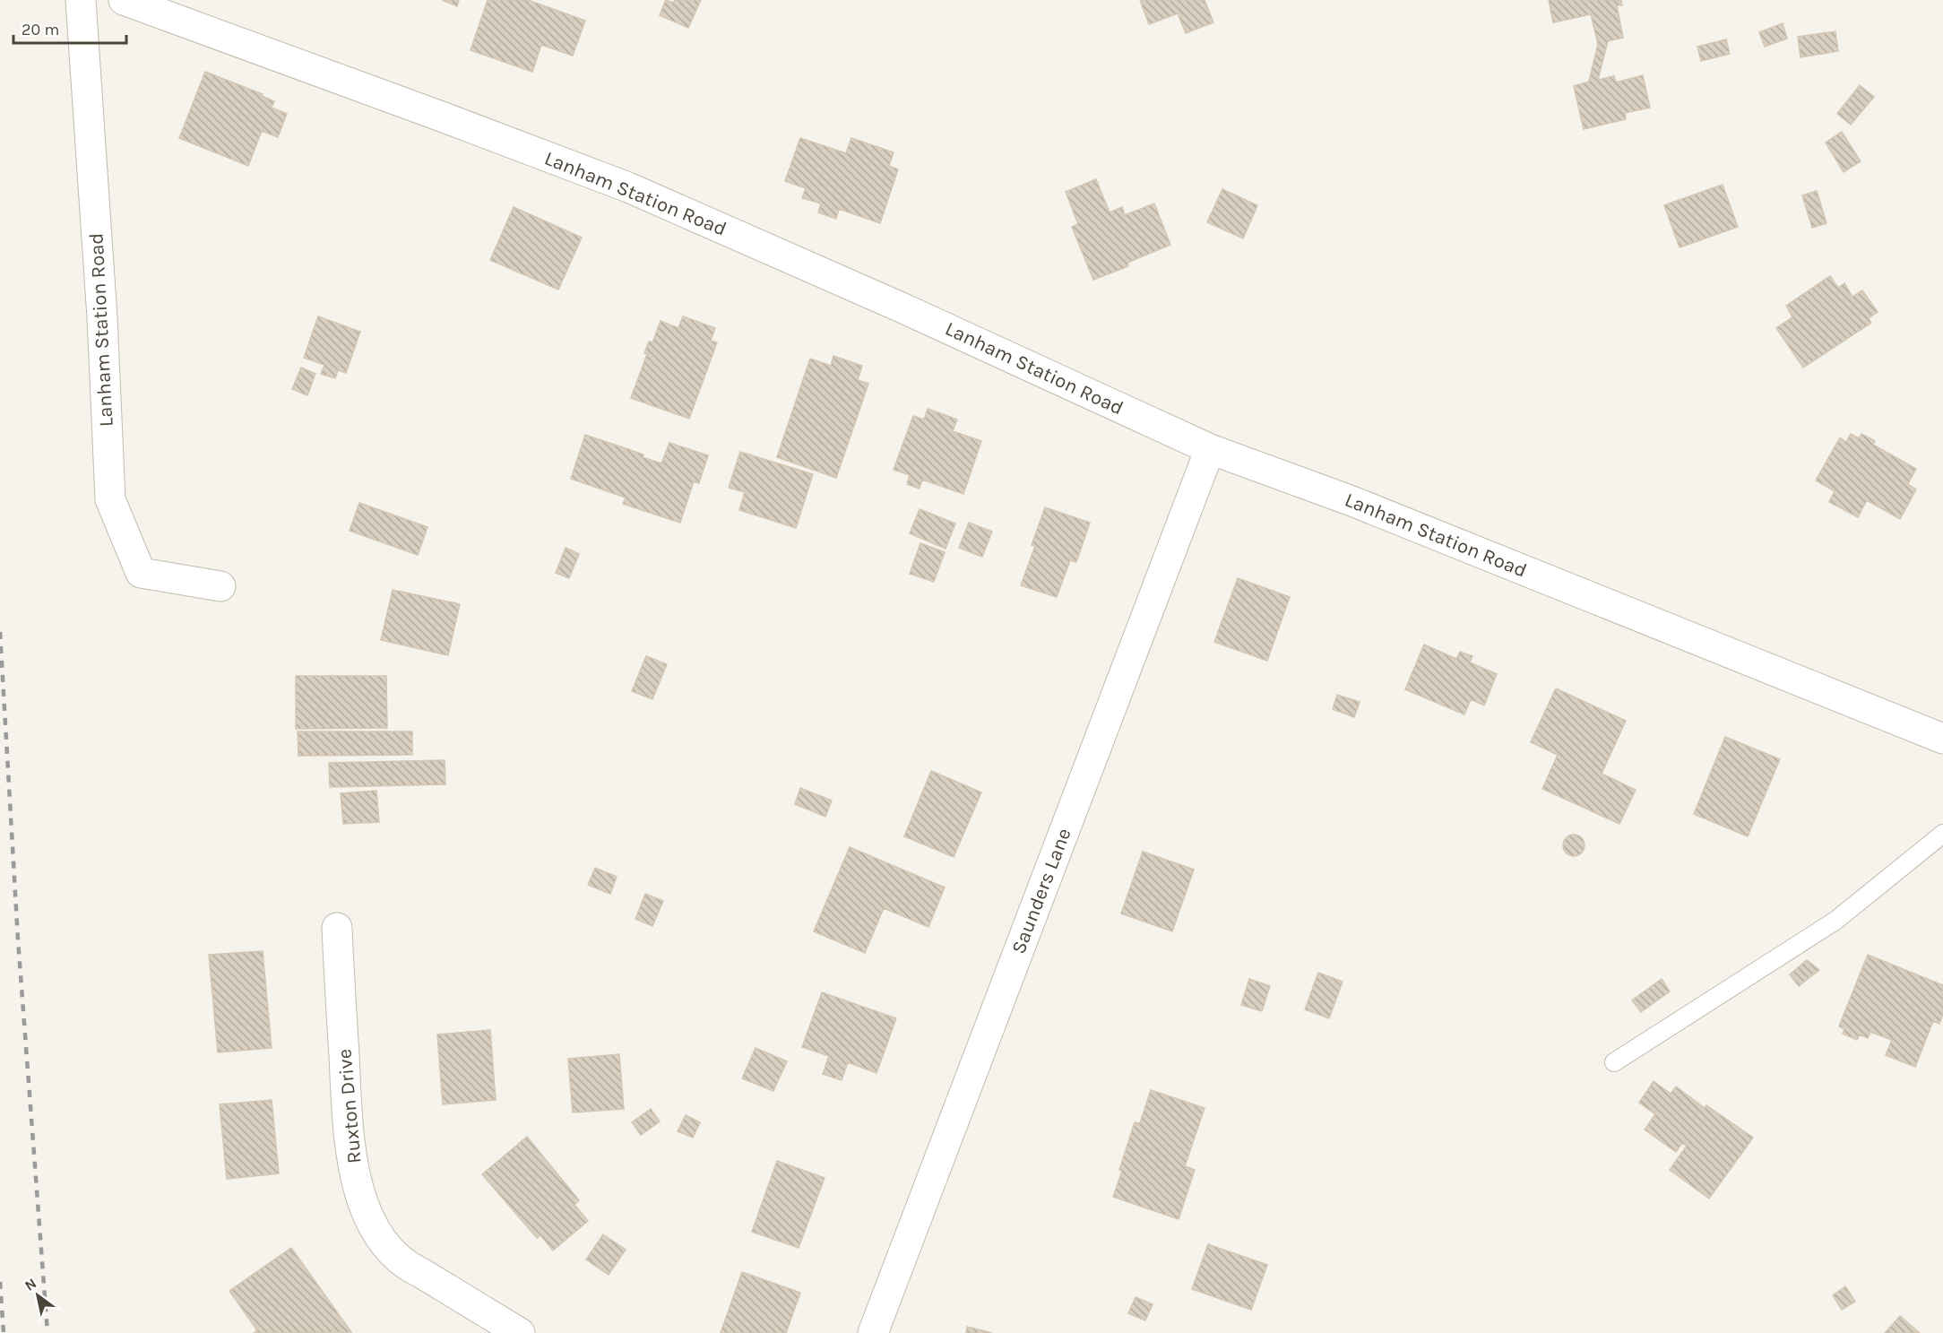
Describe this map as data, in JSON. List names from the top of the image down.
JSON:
{
  "streets": {
    "street": ["Lanham Station Road", "Saunders Lane", "Ruxton Drive"]
  },
  "crossings": [
    ["Lanham Station Road", "Saunders Lane"]
  ],
  "scale_bar": "20 m",
  "north": "top left"
}
